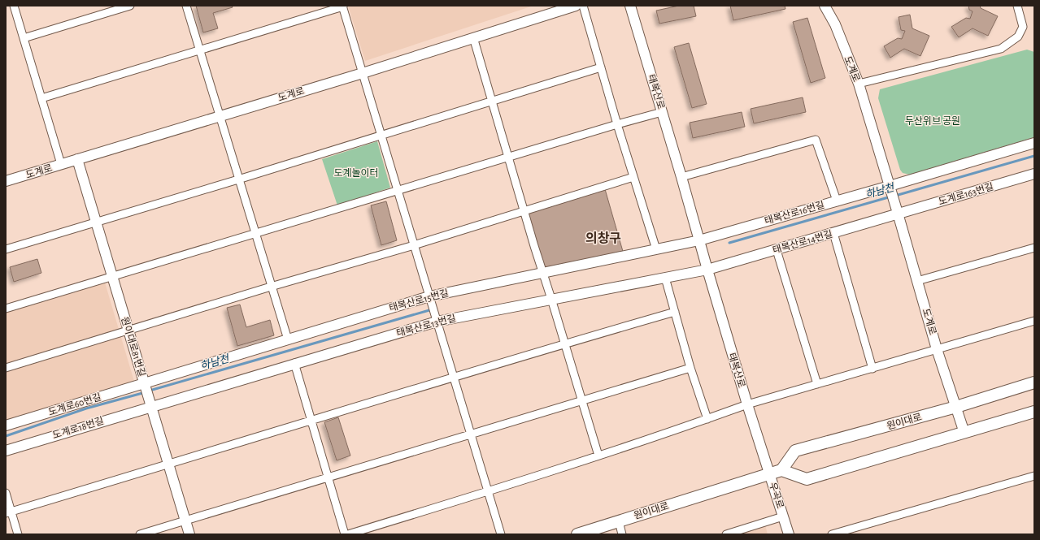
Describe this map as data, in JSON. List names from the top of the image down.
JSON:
{
  "streets": {
    "main road": ["원이대로"],
    "street": [
      "도계로",
      "태복산로",
      "도계로163번길",
      "태복산로16번길",
      "태복산로14번길",
      "태복산로15번길",
      "태복산로13번길",
      "원이대로81번길",
      "도계로60번길",
      "도계로18번길",
      "우곡로"
    ]
  },
  "crossings": [
    ["도계로", "도계로163번길"],
    ["도계로", "태복산로16번길"],
    ["도계로", "태복산로14번길"],
    ["도계로", "원이대로81번길"],
    ["도계로", "원이대로"],
    ["태복산로", "태복산로16번길"],
    ["태복산로", "태복산로14번길"],
    ["태복산로", "태복산로15번길"],
    ["태복산로", "태복산로13번길"],
    ["태복산로", "원이대로"],
    ["태복산로", "우곡로"],
    ["도계로163번길", "태복산로14번길"],
    ["태복산로16번길", "태복산로15번길"],
    ["태복산로14번길", "태복산로13번길"],
    ["태복산로15번길", "원이대로81번길"],
    ["태복산로15번길", "도계로60번길"],
    ["태복산로13번길", "원이대로81번길"],
    ["태복산로13번길", "도계로18번길"],
    ["원이대로81번길", "도계로60번길"],
    ["원이대로81번길", "도계로18번길"],
    ["원이대로", "우곡로"]
  ],
  "districts": ["의창구"],
  "water": ["하남천"],
  "parks": ["두산위브 공원", "도계놀이터"]
}
